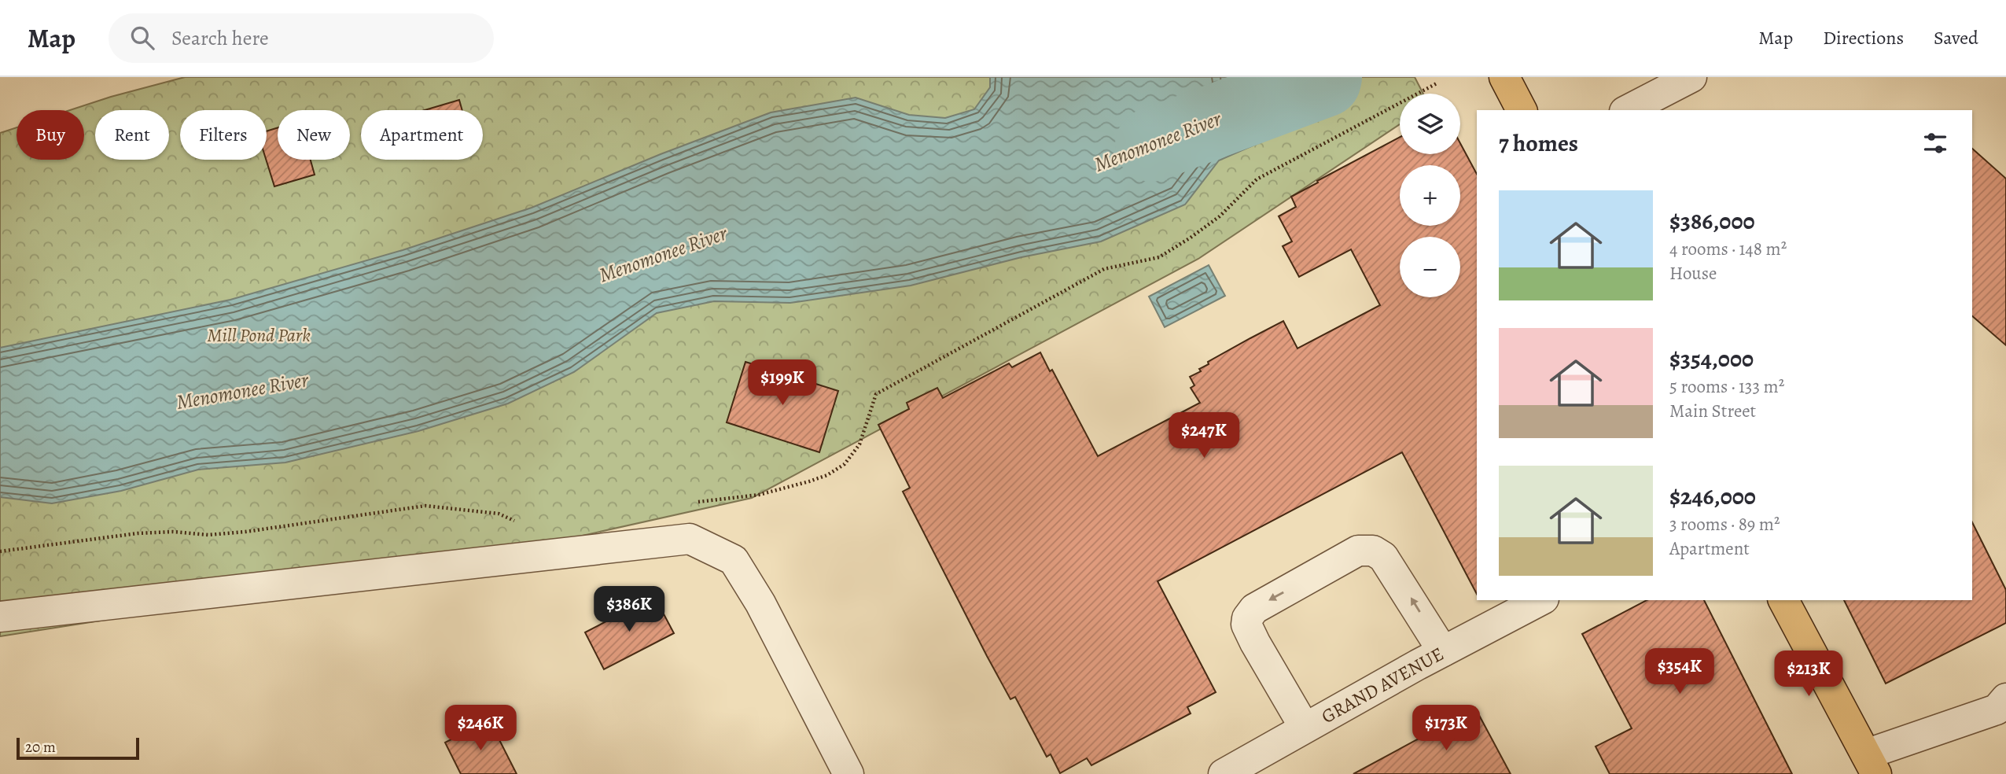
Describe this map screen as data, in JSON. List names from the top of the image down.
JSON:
{
  "streets": {
    "street": ["GRAND AVENUE"]
  },
  "water": ["Menomonee River"],
  "parks": ["Mill Pond Park"],
  "scale_bar": "20 m",
  "page": {
    "header": "Map",
    "search": "Search here",
    "nav": ["Map", "Directions", "Saved"],
    "map_buttons": ["+", "−"],
    "chip": [
      "Buy",
      "Rent",
      "Filters",
      "New",
      "Apartment"
    ],
    "heading": "7 homes",
    "list": [
      {
        "name": "$386,000",
        "note": "4 rooms · 148 m² · House"
      },
      {
        "name": "$354,000",
        "note": "5 rooms · 133 m² · Main Street"
      },
      {
        "name": "$246,000",
        "note": "3 rooms · 89 m² · Apartment"
      }
    ],
    "price": [
      "$199K",
      "$247K",
      "$386K",
      "$354K",
      "$213K",
      "$246K",
      "$173K"
    ],
    "scale": "20 m"
  }
}
